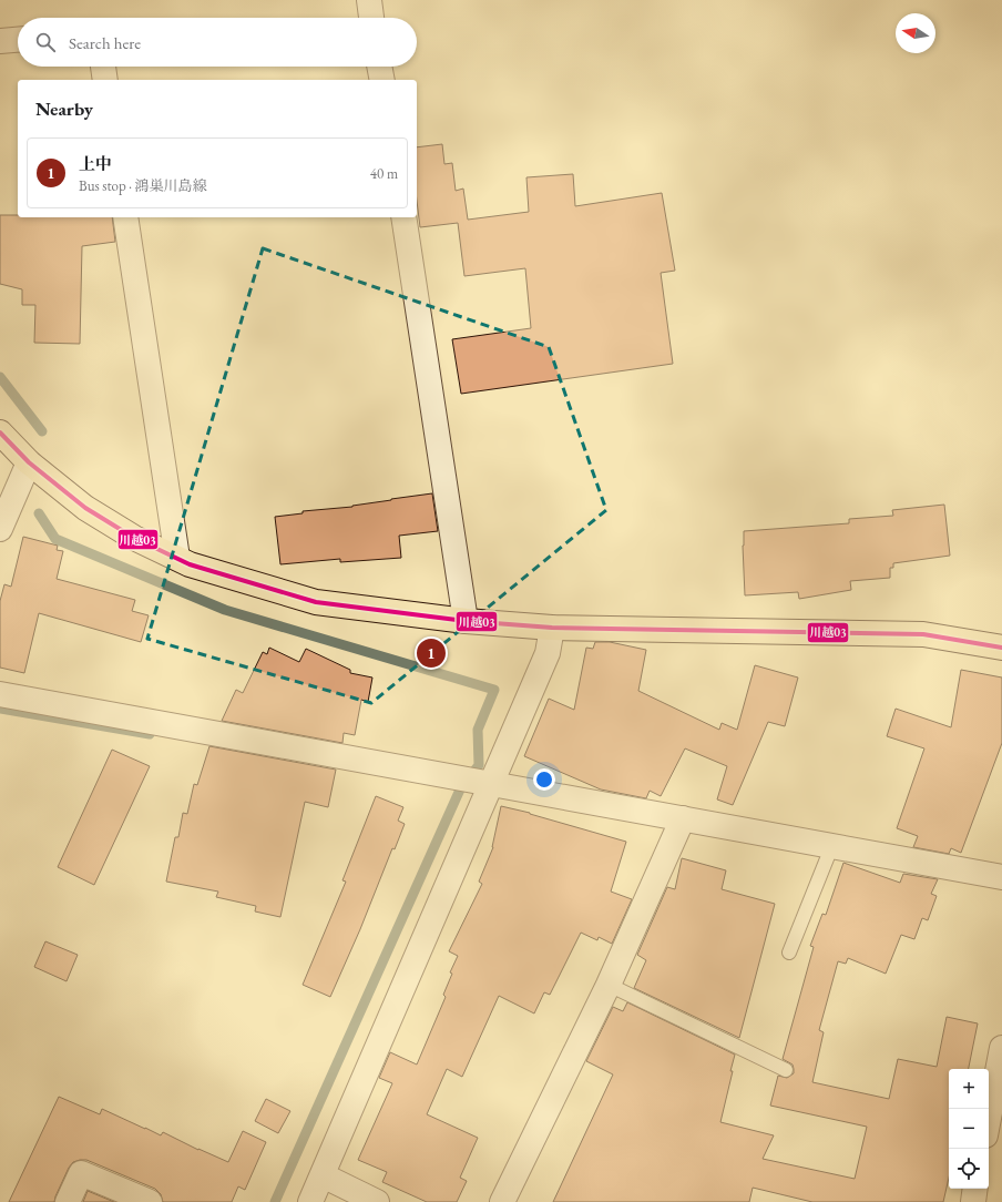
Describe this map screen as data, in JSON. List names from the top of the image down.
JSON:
{
  "lines": ["transit line 川越03"],
  "north": "left",
  "page": {
    "search": "Search here",
    "heading": "Nearby",
    "list": [
      {
        "mark": "1",
        "name": "上中",
        "note": "Bus stop · 鴻巣川島線",
        "value": "40 m"
      }
    ],
    "pins": "1",
    "map_buttons": ["+", "−"]
  }
}
